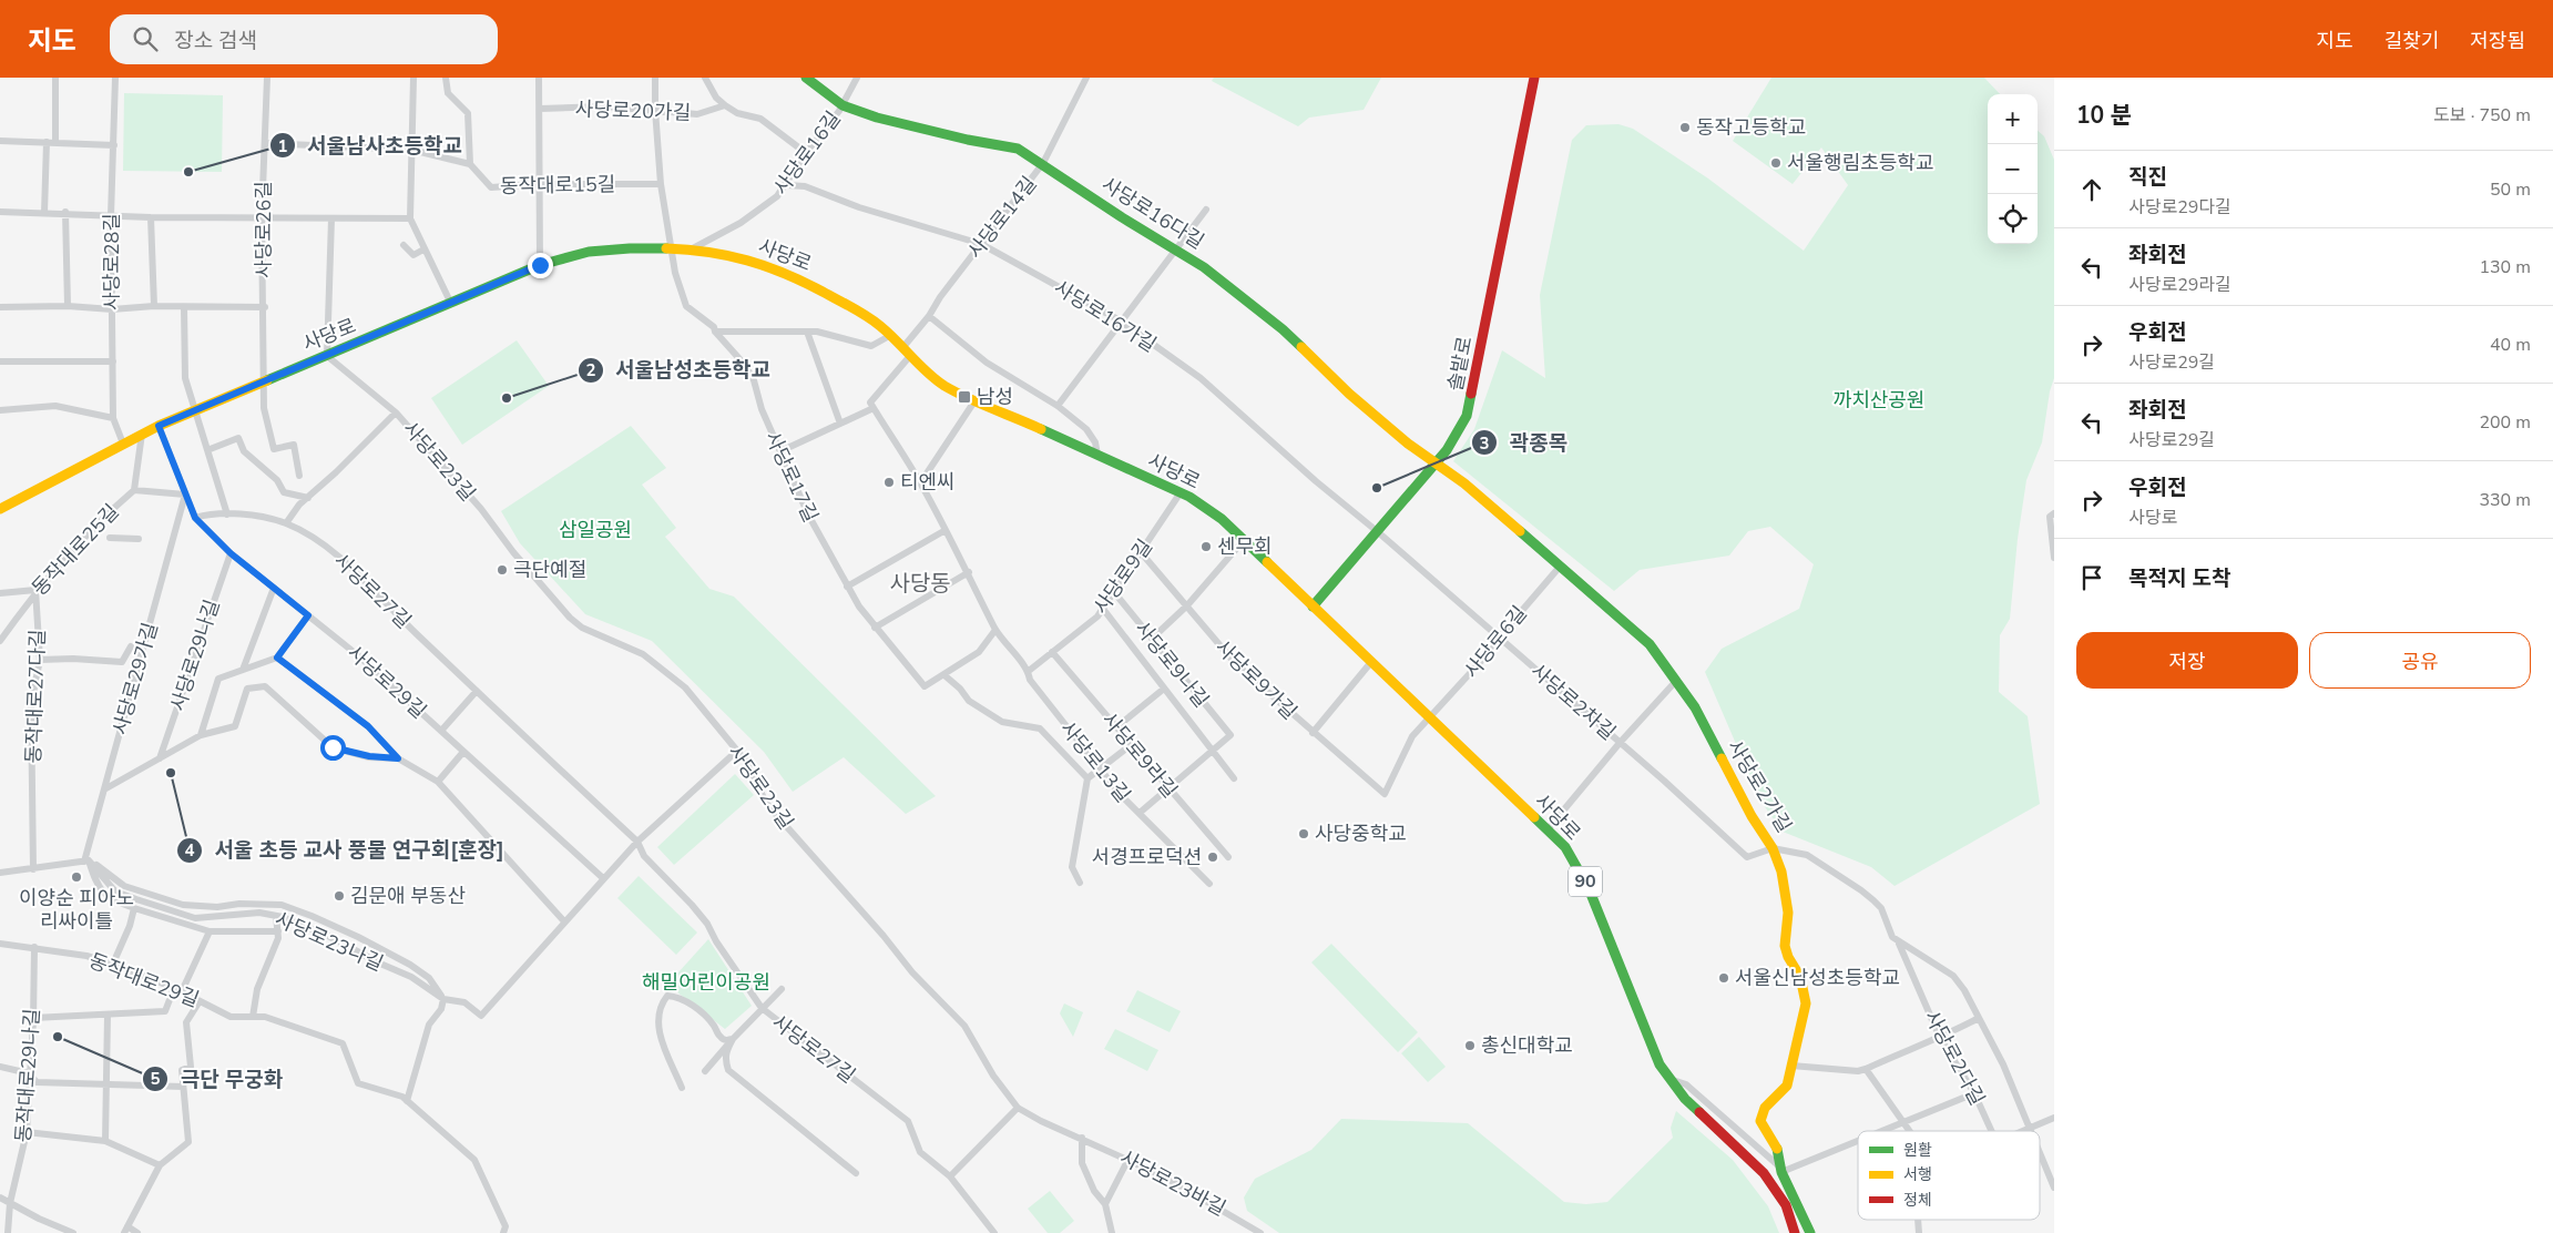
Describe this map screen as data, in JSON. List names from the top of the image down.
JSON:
{
  "streets": {
    "main road": [
      "사당로16다길",
      "사당로",
      "솔밭로",
      "사당로2가길",
      "90"
    ],
    "street": [
      "사당로20가길",
      "사당로16길",
      "동작대로15길",
      "사당로14길",
      "사당로26길",
      "사당로28길",
      "사당로16가길",
      "사당로23길",
      "사당로17길",
      "동작대로25길",
      "사당로9길",
      "사당로27길",
      "사당로6길",
      "사당로29나길",
      "사당로9나길",
      "사당로29가길",
      "사당로9가길",
      "사당로29길",
      "동작대로27다길",
      "사당로2차길",
      "사당로9라길",
      "사당로13길",
      "사당로23나길",
      "동작대로29길",
      "사당로2다길",
      "동작대로29나길",
      "사당로23바길"
    ]
  },
  "crossings": [
    ["사당로20가길", "사당로16길"],
    ["사당로20가길", "사당로17길"],
    ["사당로16길", "사당로16다길"],
    ["사당로16길", "사당로"],
    ["사당로16길", "사당로16가길"],
    ["동작대로15길", "사당로17길"],
    ["사당로16다길", "사당로14길"],
    ["사당로16다길", "솔밭로"],
    ["사당로16다길", "사당로2가길"],
    ["사당로14길", "사당로"],
    ["사당로14길", "사당로16가길"],
    ["사당로26길", "사당로"],
    ["사당로", "사당로28길"],
    ["사당로", "솔밭로"],
    ["사당로", "사당로23길"],
    ["사당로", "사당로17길"],
    ["사당로", "동작대로25길"],
    ["사당로", "사당로9길"],
    ["사당로", "사당로6길"],
    ["사당로", "사당로29길"],
    ["사당로16가길", "솔밭로"],
    ["사당로16가길", "사당로2차길"],
    ["솔밭로", "사당로2차길"],
    ["솔밭로", "사당로2가길"],
    ["사당로23길", "사당로23나길"],
    ["사당로23길", "사당로23바길"],
    ["동작대로25길", "사당로29가길"],
    ["동작대로25길", "사당로29길"],
    ["동작대로25길", "동작대로27다길"],
    ["사당로9길", "사당로9나길"],
    ["사당로9길", "사당로9가길"],
    ["사당로9길", "사당로9라길"],
    ["사당로9길", "사당로13길"],
    ["사당로27길", "사당로29길"],
    ["사당로27길", "사당로23나길"],
    ["사당로6길", "사당로9가길"],
    ["사당로6길", "사당로2차길"],
    ["사당로6길", "사당로2가길"],
    ["사당로29나길", "사당로29길"],
    ["사당로29가길", "사당로29길"],
    ["사당로29가길", "사당로23나길"],
    ["사당로29길", "사당로23나길"],
    ["사당로2차길", "사당로2가길"],
    ["사당로2가길", "사당로2다길"],
    ["동작대로29길", "동작대로29나길"]
  ],
  "districts": ["사당동"],
  "parks": ["까치산공원", "삼일공원", "해밀어린이공원"],
  "places": {
    "other": [
      "동작고등학교",
      "서울행림초등학교",
      "서울남사초등학교",
      "서울남성초등학교",
      "티엔씨",
      "곽종목",
      "센무회",
      "극단예절",
      "서울 초등 교사 풍물 연구회[훈장]",
      "사당중학교",
      "서경프로덕션",
      "이양순 피아노 리싸이틀",
      "김문애 부동산",
      "서울신남성초등학교",
      "극단 무궁화",
      "총신대학교"
    ],
    "transit": ["남성"]
  },
  "legend": ["원활", "서행", "정체"],
  "page": {
    "header": "지도",
    "search": "장소 검색",
    "nav": ["지도", "길찾기", "저장됨"],
    "heading": ["10 분", "도보 · 750 m"],
    "map_buttons": ["+", "−"],
    "list": [
      ["직진", "사당로29다길", "50 m"],
      ["좌회전", "사당로29라길", "130 m"],
      ["우회전", "사당로29길", "40 m"],
      ["좌회전", "사당로29길", "200 m"],
      ["우회전", "사당로", "330 m"],
      "목적지 도착"
    ],
    "buttons": ["저장", "공유"]
  }
}
